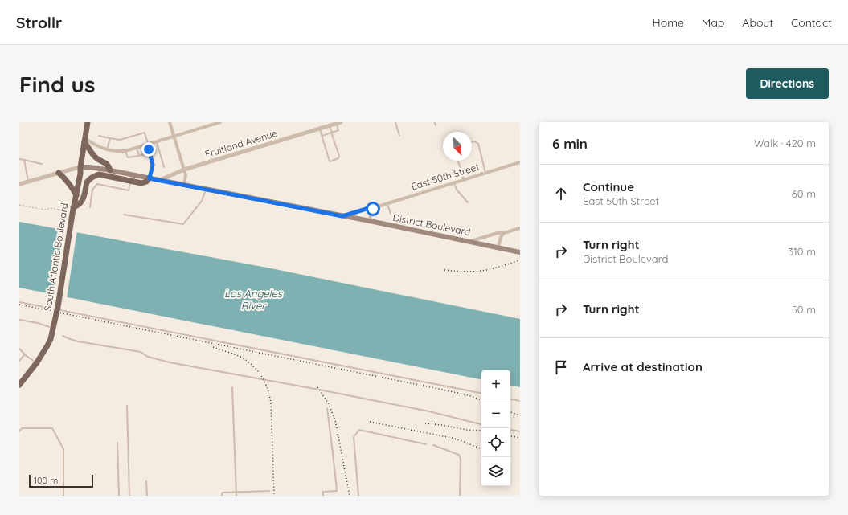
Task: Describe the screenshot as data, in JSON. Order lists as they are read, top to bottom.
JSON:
{
  "streets": {
    "main road": ["District Boulevard", "South Atlantic Boulevard"],
    "street": ["Fruitland Avenue", "East 50th Street"]
  },
  "crossings": [
    ["Fruitland Avenue", "District Boulevard"],
    ["East 50th Street", "District Boulevard"],
    ["District Boulevard", "South Atlantic Boulevard"]
  ],
  "water": ["Los Angeles River"],
  "scale_bar": "100 m",
  "north": "bottom right",
  "page": {
    "header": "Strollr",
    "nav": [
      "Home",
      "Map",
      "About",
      "Contact"
    ],
    "buttons": "Directions",
    "title": "Find us",
    "heading": ["6 min", "Walk · 420 m"],
    "list": [
      ["Continue", "East 50th Street", "60 m"],
      ["Turn right", "District Boulevard", "310 m"],
      ["Turn right", "50 m"],
      "Arrive at destination"
    ],
    "map_buttons": ["+", "−"],
    "scale": "100 m"
  }
}
